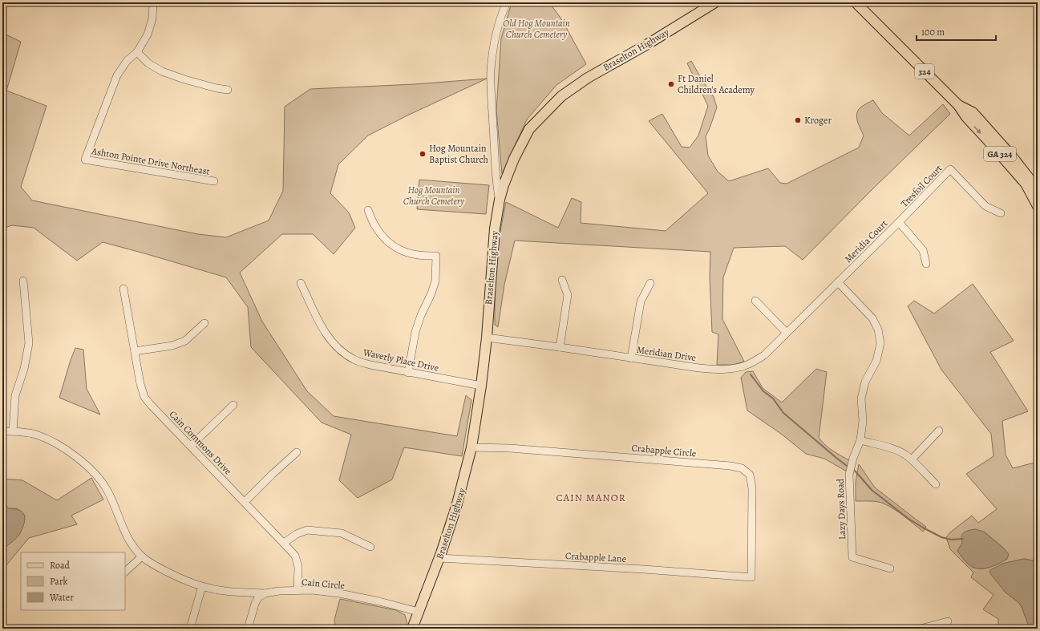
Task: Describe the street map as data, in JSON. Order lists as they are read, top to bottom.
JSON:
{
  "streets": {
    "main road": ["Braselton Highway", "324", "GA 324"],
    "street": [
      "Ashton Pointe Drive Northeast",
      "Tresfoil Court",
      "Meridia Court",
      "Meridian Drive",
      "Waverly Place Drive",
      "Cain Commons Drive",
      "Crabapple Circle",
      "Lazy Days Road",
      "Crabapple Lane",
      "Cain Circle"
    ]
  },
  "crossings": [
    ["Braselton Highway", "Meridian Drive"],
    ["Braselton Highway", "Waverly Place Drive"],
    ["Braselton Highway", "Crabapple Circle"],
    ["Braselton Highway", "Crabapple Lane"],
    ["Braselton Highway", "Cain Circle"],
    ["324", "GA 324"],
    ["Tresfoil Court", "Meridia Court"],
    ["Meridia Court", "Lazy Days Road"],
    ["Cain Commons Drive", "Cain Circle"],
    ["Crabapple Circle", "Crabapple Lane"]
  ],
  "districts": ["CAIN MANOR"],
  "parks": ["Old Hog Mountain Church Cemetery", "Hog Mountain Church Cemetery"],
  "places": ["Ft Daniel Children's Academy", "Kroger", "Hog Mountain Baptist Church"],
  "legend": ["Road", "Park", "Water"],
  "scale_bar": "100 m"
}
